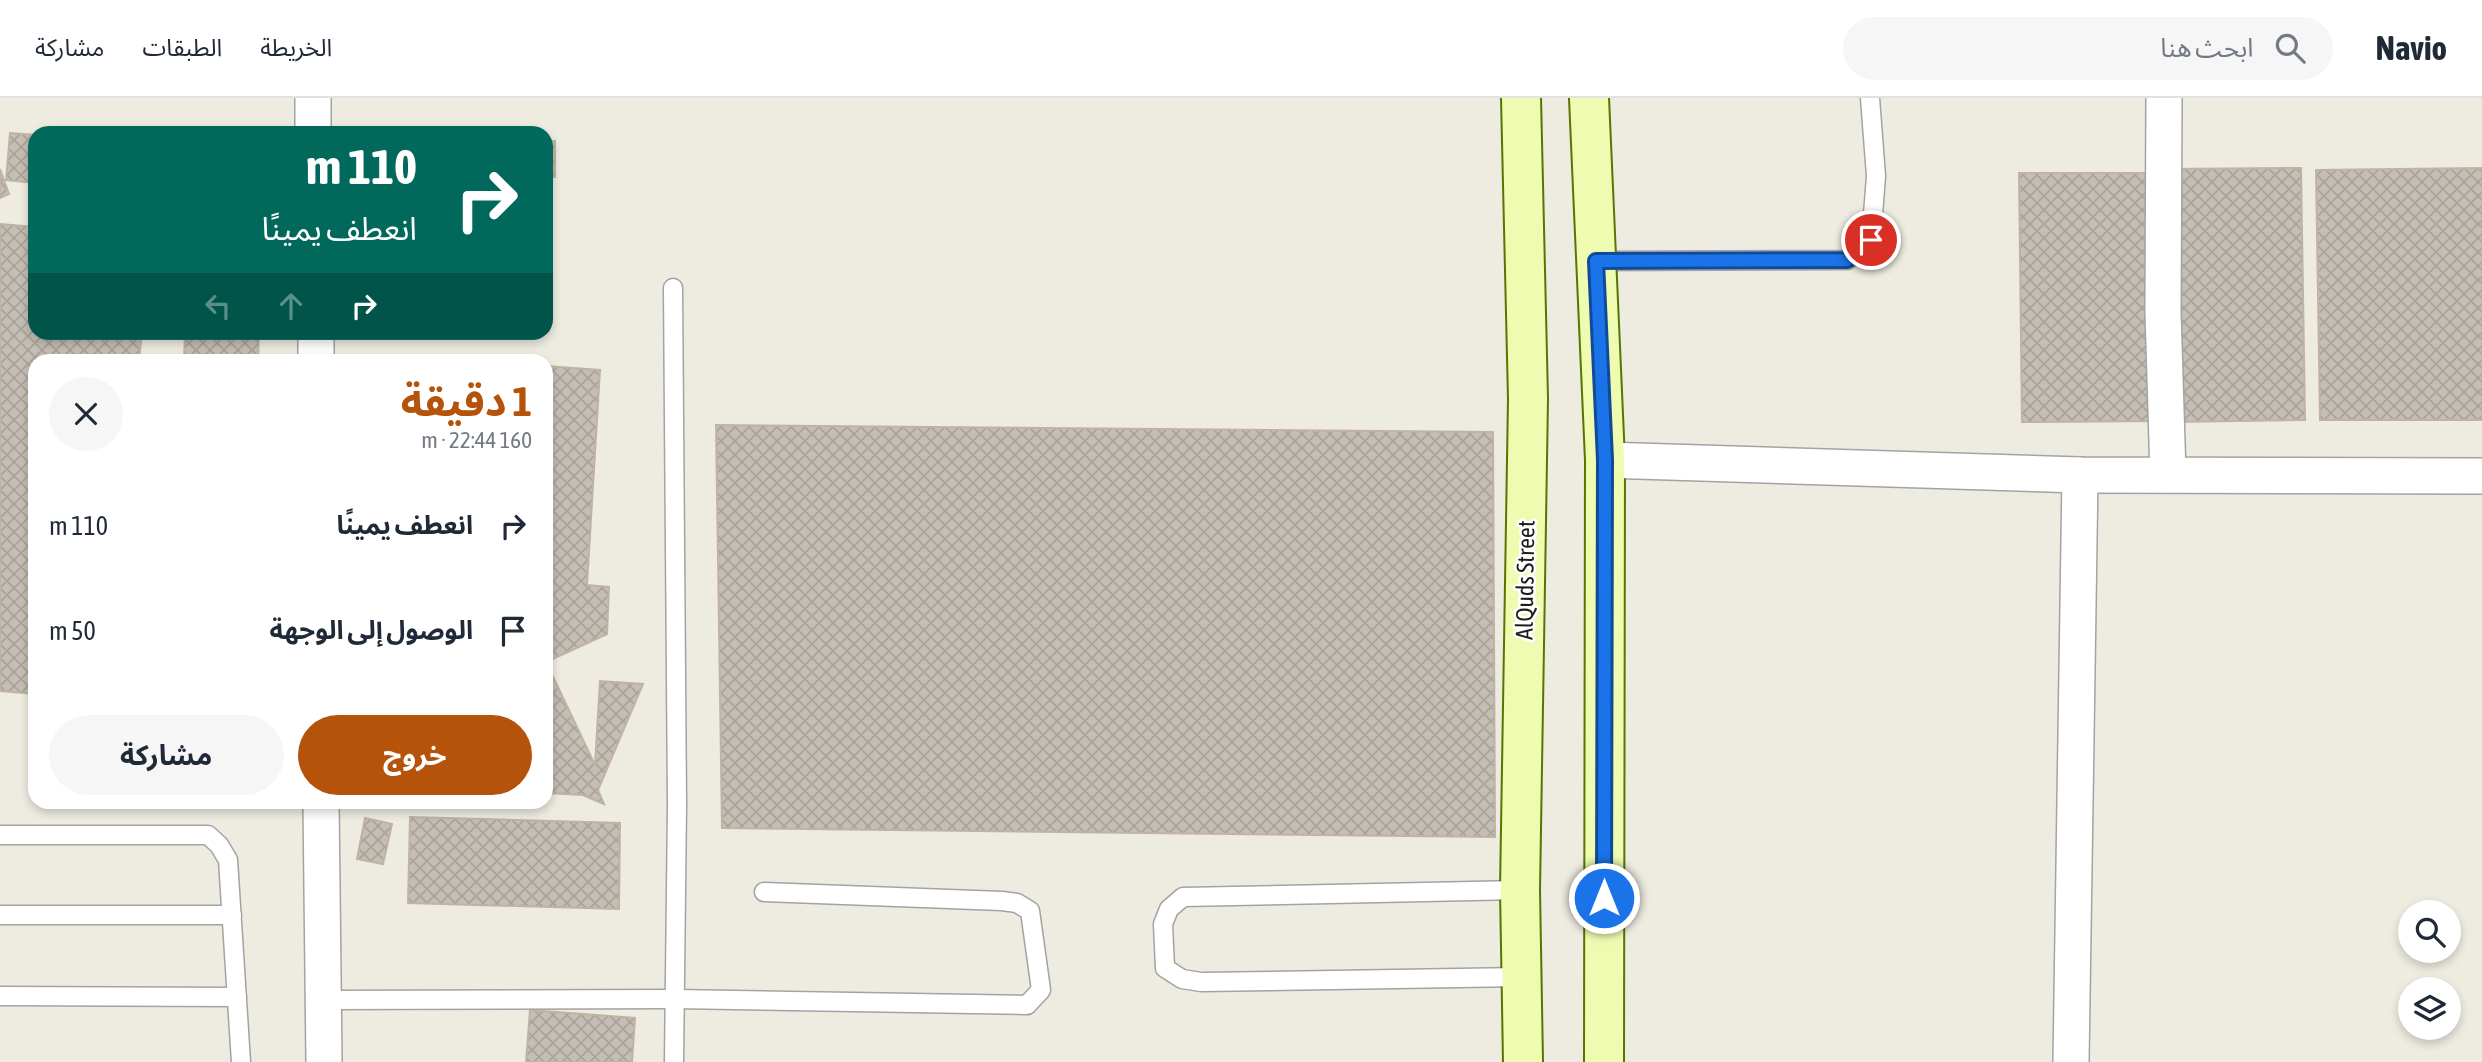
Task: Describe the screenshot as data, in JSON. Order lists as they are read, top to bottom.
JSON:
{
  "streets": {
    "street": ["AlQuds Street"]
  },
  "page": {
    "header": "Navio",
    "search": "ابحث هنا",
    "nav": ["الخريطة", "الطبقات", "مشاركة"],
    "turn": ["110 m", "انعطف يمينًا"],
    "heading": ["1 دقيقة", "160 m · 22:44"],
    "list": [
      {
        "name": "انعطف يمينًا",
        "value": "110 m"
      },
      {
        "name": "الوصول إلى الوجهة",
        "value": "50 m"
      }
    ],
    "buttons": ["خروج", "مشاركة"]
  }
}
